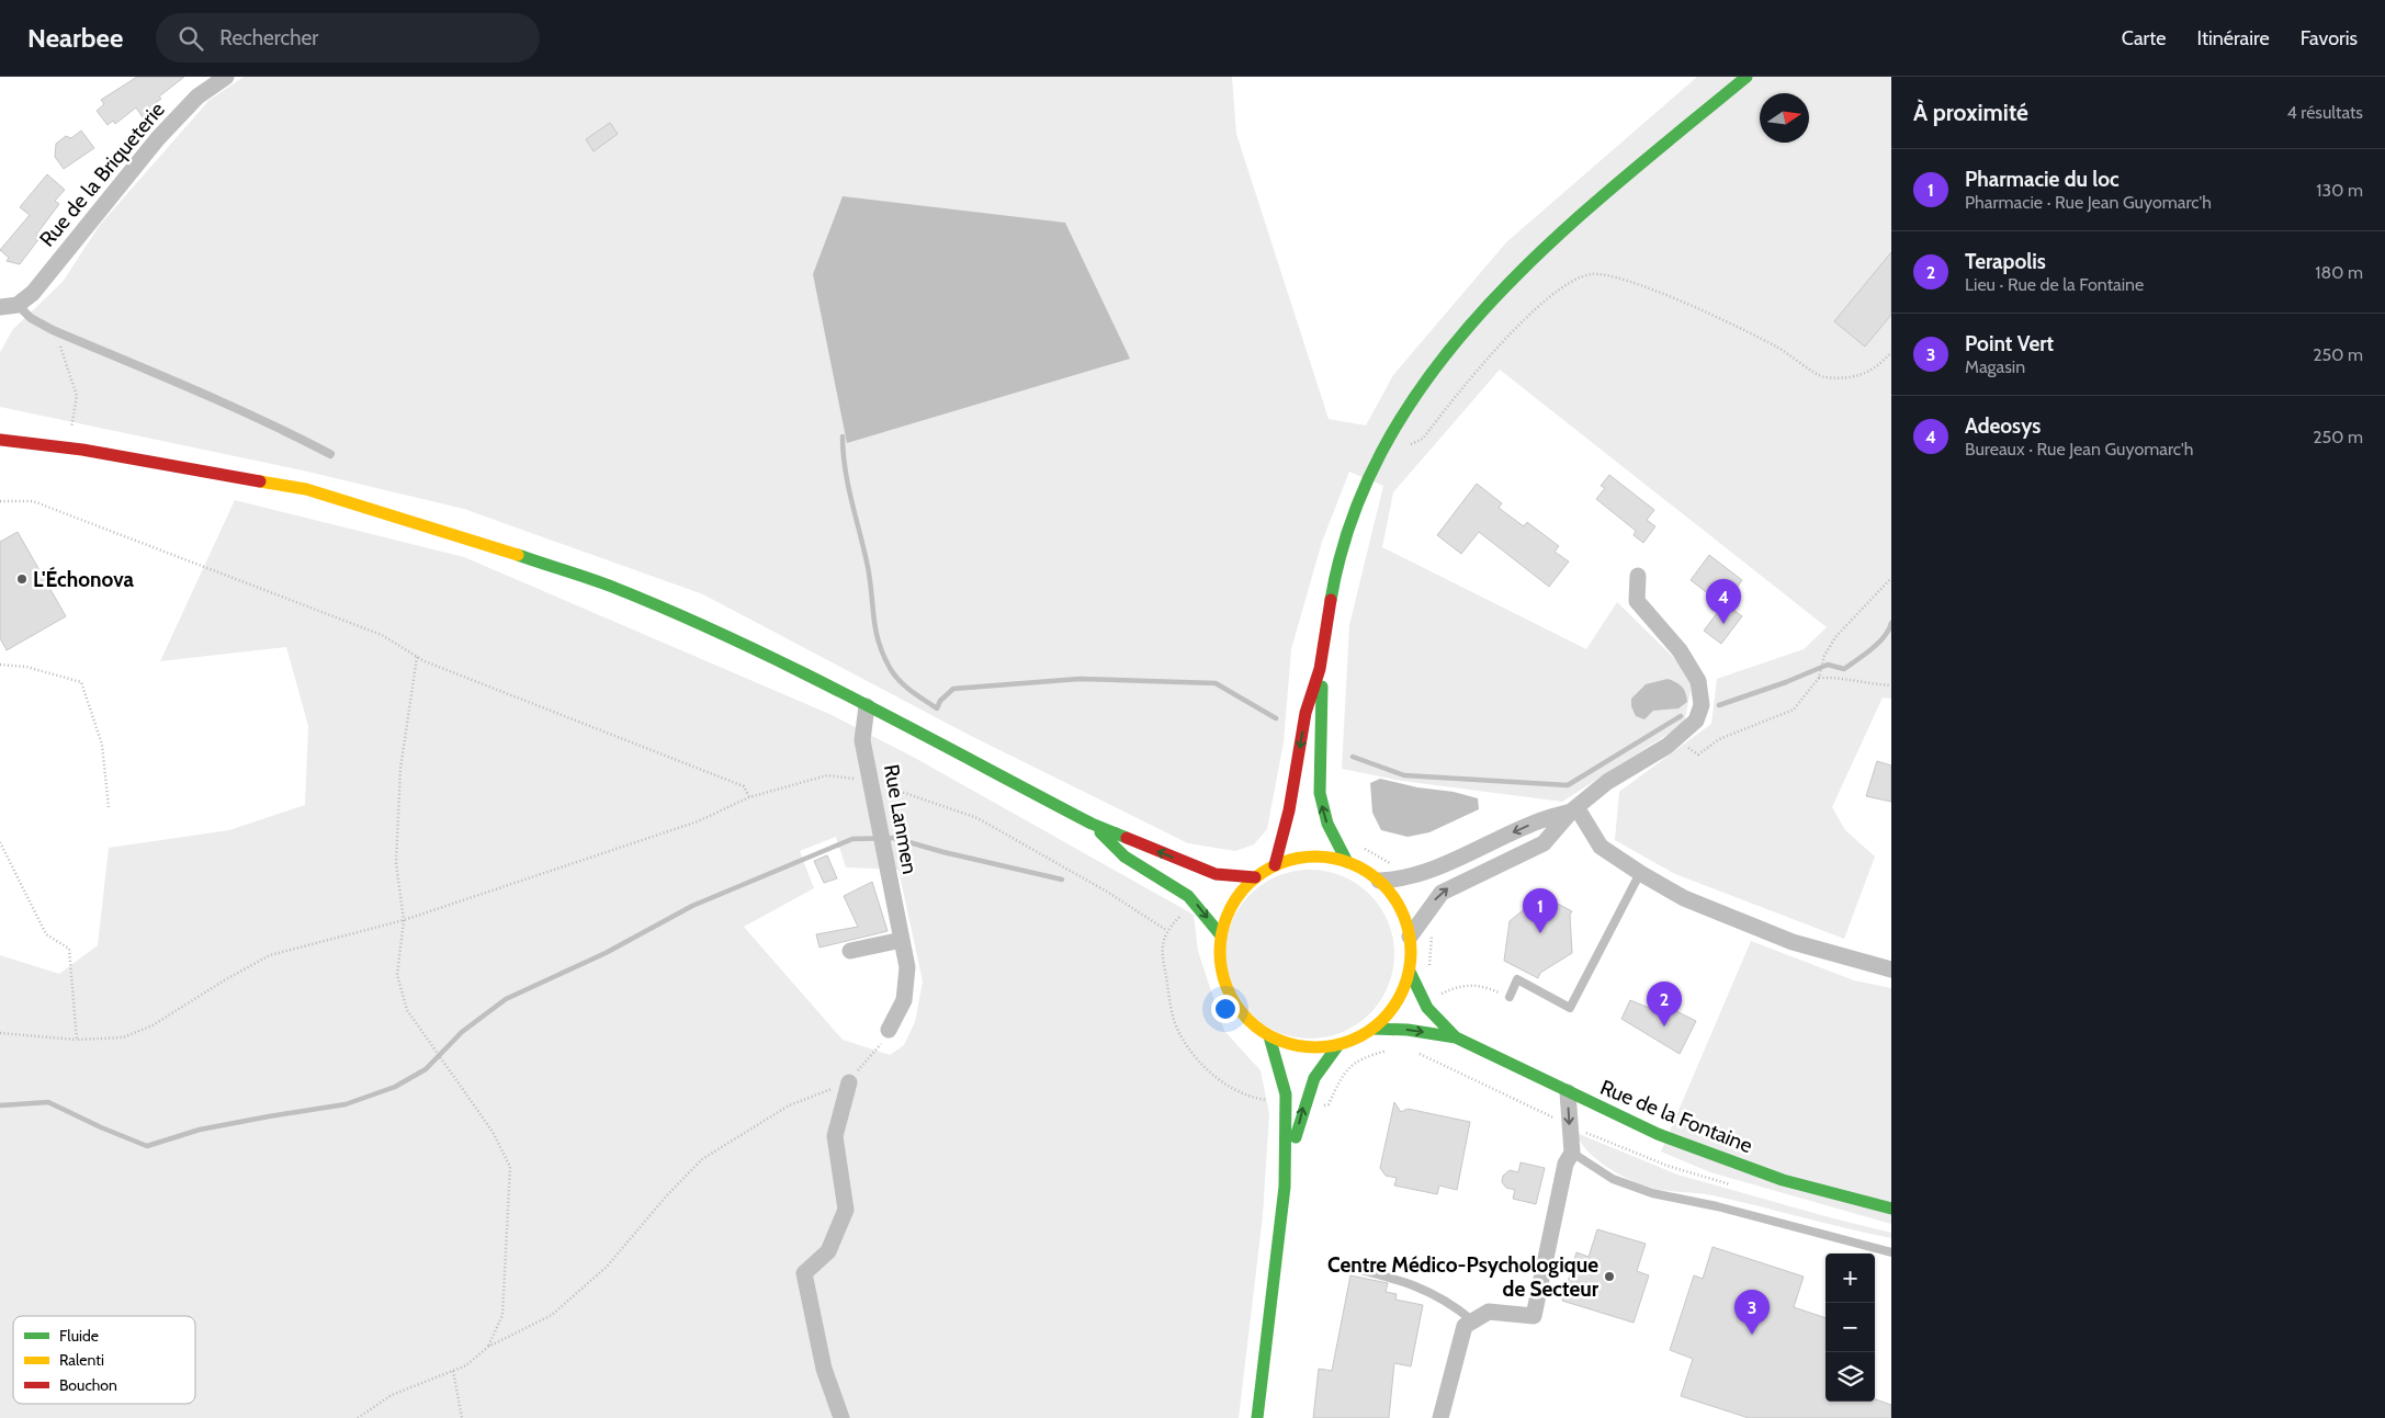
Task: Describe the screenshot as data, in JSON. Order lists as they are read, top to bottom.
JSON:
{
  "streets": {
    "main road": ["Rue de la Fontaine"],
    "street": ["Rue de la Briqueterie", "Rue Lanmen"]
  },
  "places": ["L'Échonova", "Centre Médico-Psychologique de Secteur"],
  "legend": ["Fluide", "Ralenti", "Bouchon"],
  "north": "right",
  "page": {
    "header": "Nearbee",
    "search": "Rechercher",
    "nav": ["Carte", "Itinéraire", "Favoris"],
    "heading": ["À proximité", "4 résultats"],
    "list": [
      {
        "mark": "1",
        "name": "Pharmacie du loc",
        "note": "Pharmacie · Rue Jean Guyomarc'h",
        "value": "130 m"
      },
      {
        "mark": "2",
        "name": "Terapolis",
        "note": "Lieu · Rue de la Fontaine",
        "value": "180 m"
      },
      {
        "mark": "3",
        "name": "Point Vert",
        "note": "Magasin",
        "value": "250 m"
      },
      {
        "mark": "4",
        "name": "Adeosys",
        "note": "Bureaux · Rue Jean Guyomarc'h",
        "value": "250 m"
      }
    ],
    "pins": [
      "4",
      "1",
      "2",
      "3"
    ],
    "map_buttons": ["+", "−"]
  }
}
